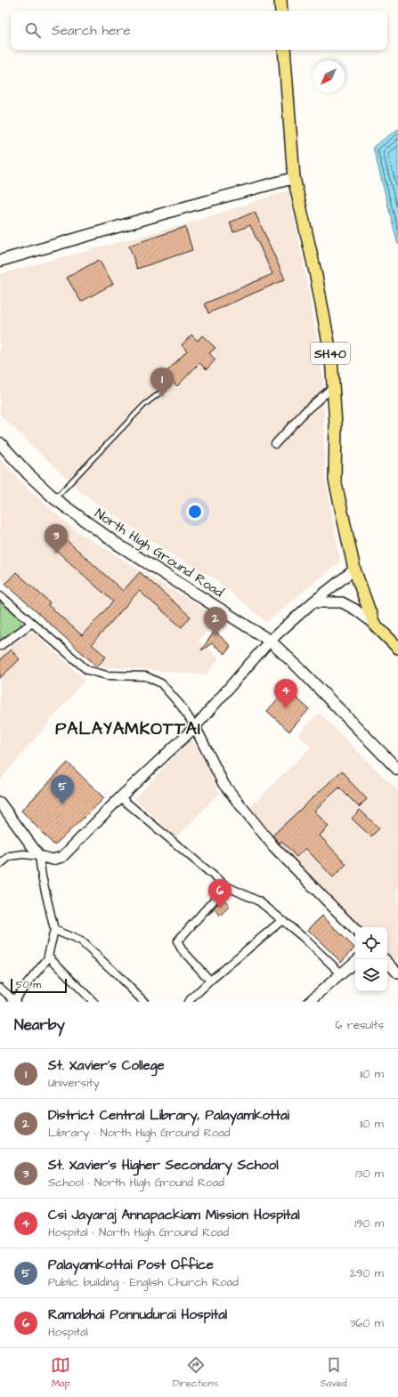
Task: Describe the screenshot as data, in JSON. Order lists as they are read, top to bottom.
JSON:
{
  "streets": {
    "main road": ["SH40", "North High Ground Road"]
  },
  "districts": ["PALAYAMKOTTAI"],
  "scale_bar": "50 m",
  "north": "bottom left",
  "page": {
    "search": "Search here",
    "pins": [
      "1",
      "3",
      "2",
      "4",
      "5",
      "6"
    ],
    "scale": "50 m",
    "heading": ["Nearby", "6 results"],
    "list": [
      {
        "mark": "1",
        "name": "St. Xavier's College",
        "note": "University",
        "value": "110 m"
      },
      {
        "mark": "2",
        "name": "District Central Library, Palayamkottai",
        "note": "Library · North High Ground Road",
        "value": "110 m"
      },
      {
        "mark": "3",
        "name": "St. Xavier's Higher Secondary School",
        "note": "School · North High Ground Road",
        "value": "130 m"
      },
      {
        "mark": "4",
        "name": "Csi Jayaraj Annapackiam Mission Hospital",
        "note": "Hospital · North High Ground Road",
        "value": "190 m"
      },
      {
        "mark": "5",
        "name": "Palayamkottai Post Office",
        "note": "Public building · English Church Road",
        "value": "290 m"
      },
      {
        "mark": "6",
        "name": "Ramabhai Ponnudurai Hospital",
        "note": "Hospital",
        "value": "360 m"
      }
    ],
    "nav": ["Map", "Directions", "Saved"]
  }
}
